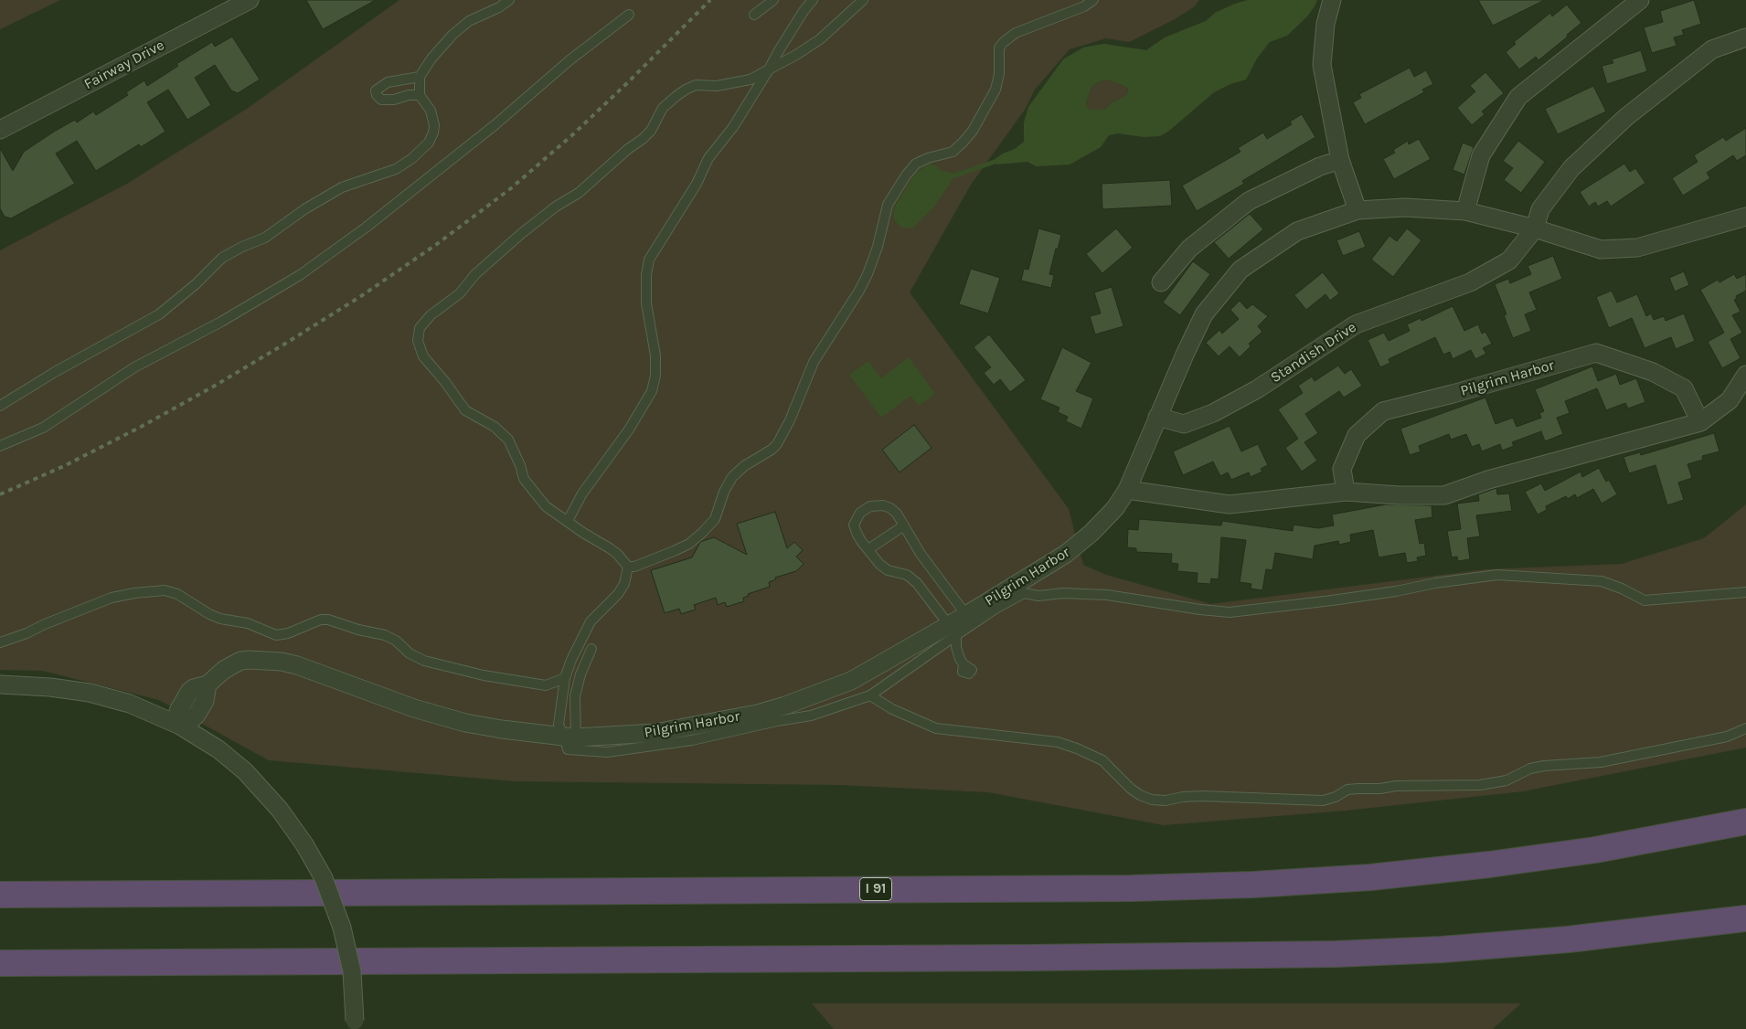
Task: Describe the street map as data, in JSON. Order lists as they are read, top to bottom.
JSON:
{
  "streets": {
    "highway": ["I 91"],
    "street": ["Fairway Drive", "Standish Drive", "Pilgrim Harbor"]
  },
  "crossings": [
    ["Standish Drive", "Pilgrim Harbor"]
  ]
}
